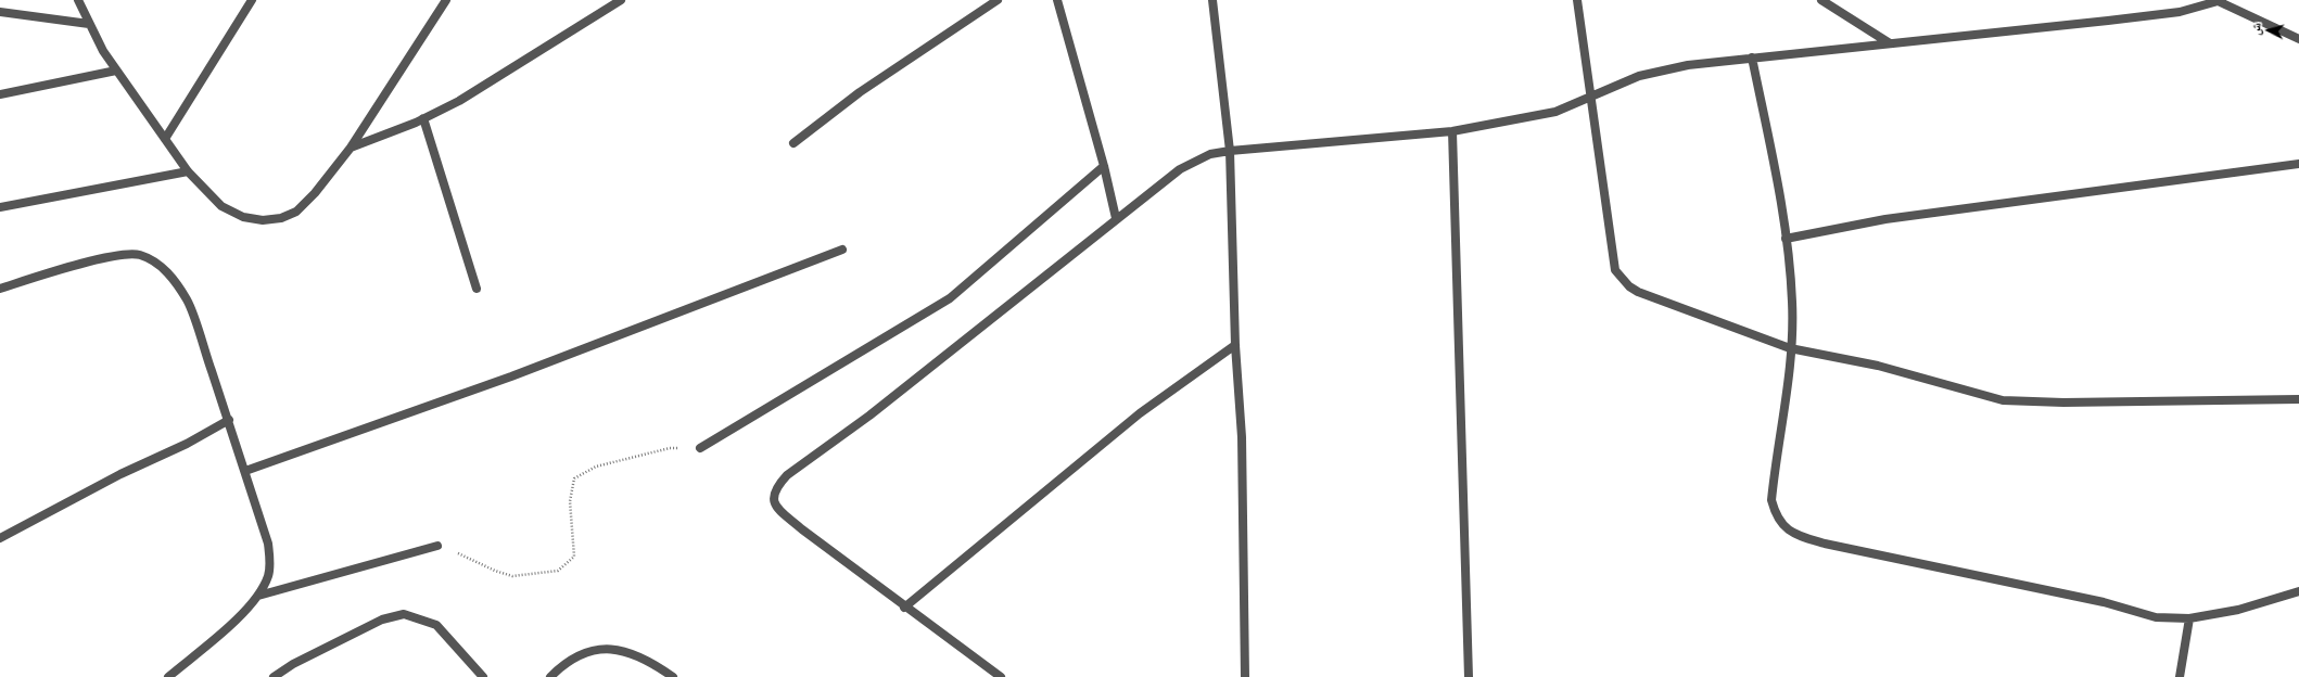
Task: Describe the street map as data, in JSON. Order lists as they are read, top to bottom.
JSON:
{
  "north": "left"
}
